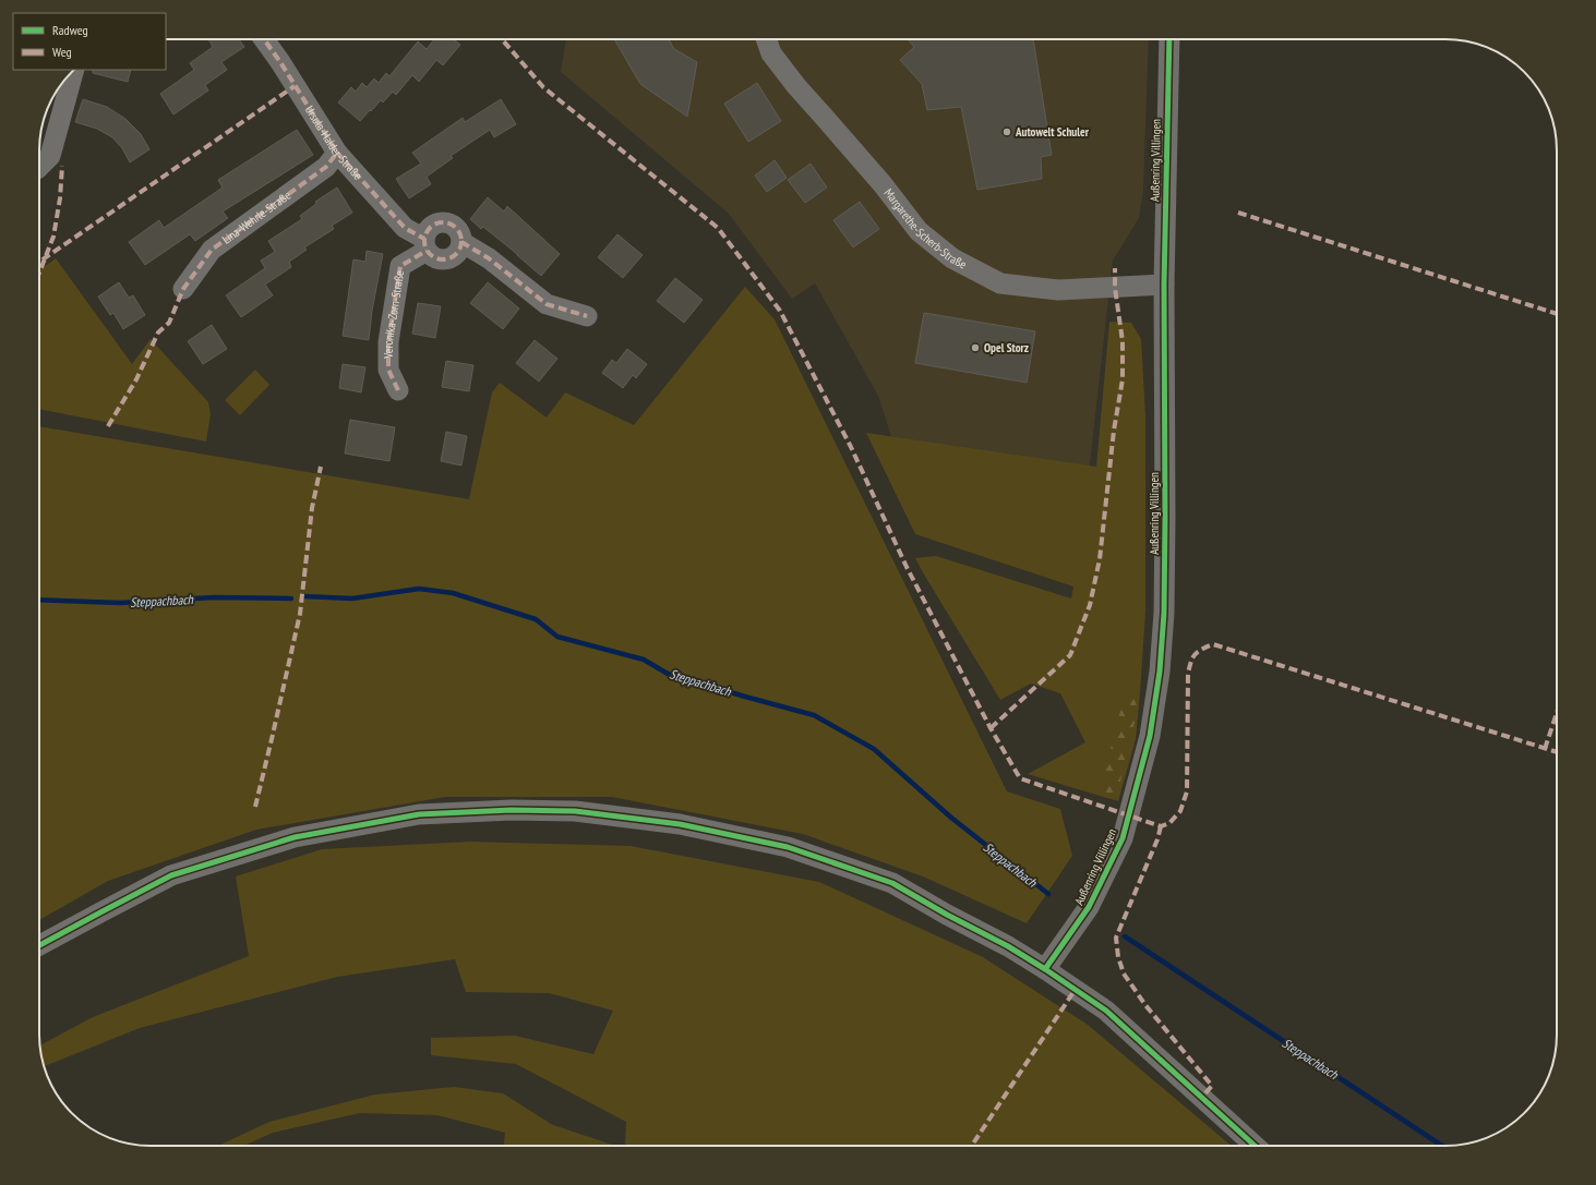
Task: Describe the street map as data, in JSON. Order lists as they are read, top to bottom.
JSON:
{
  "streets": {
    "street": [
      "Ursula-Haider-Straße",
      "Außenring Villingen",
      "Lina-Wehrle-Straße",
      "Margarethe-Scherb-Straße",
      "Veronika-Zorn-Straße"
    ]
  },
  "crossings": [
    ["Ursula-Haider-Straße", "Lina-Wehrle-Straße"],
    ["Ursula-Haider-Straße", "Veronika-Zorn-Straße"],
    ["Außenring Villingen", "Margarethe-Scherb-Straße"]
  ],
  "water": ["Steppachbach"],
  "places": ["Autowelt Schuler", "Opel Storz"],
  "legend": ["Radweg", "Weg"]
}
